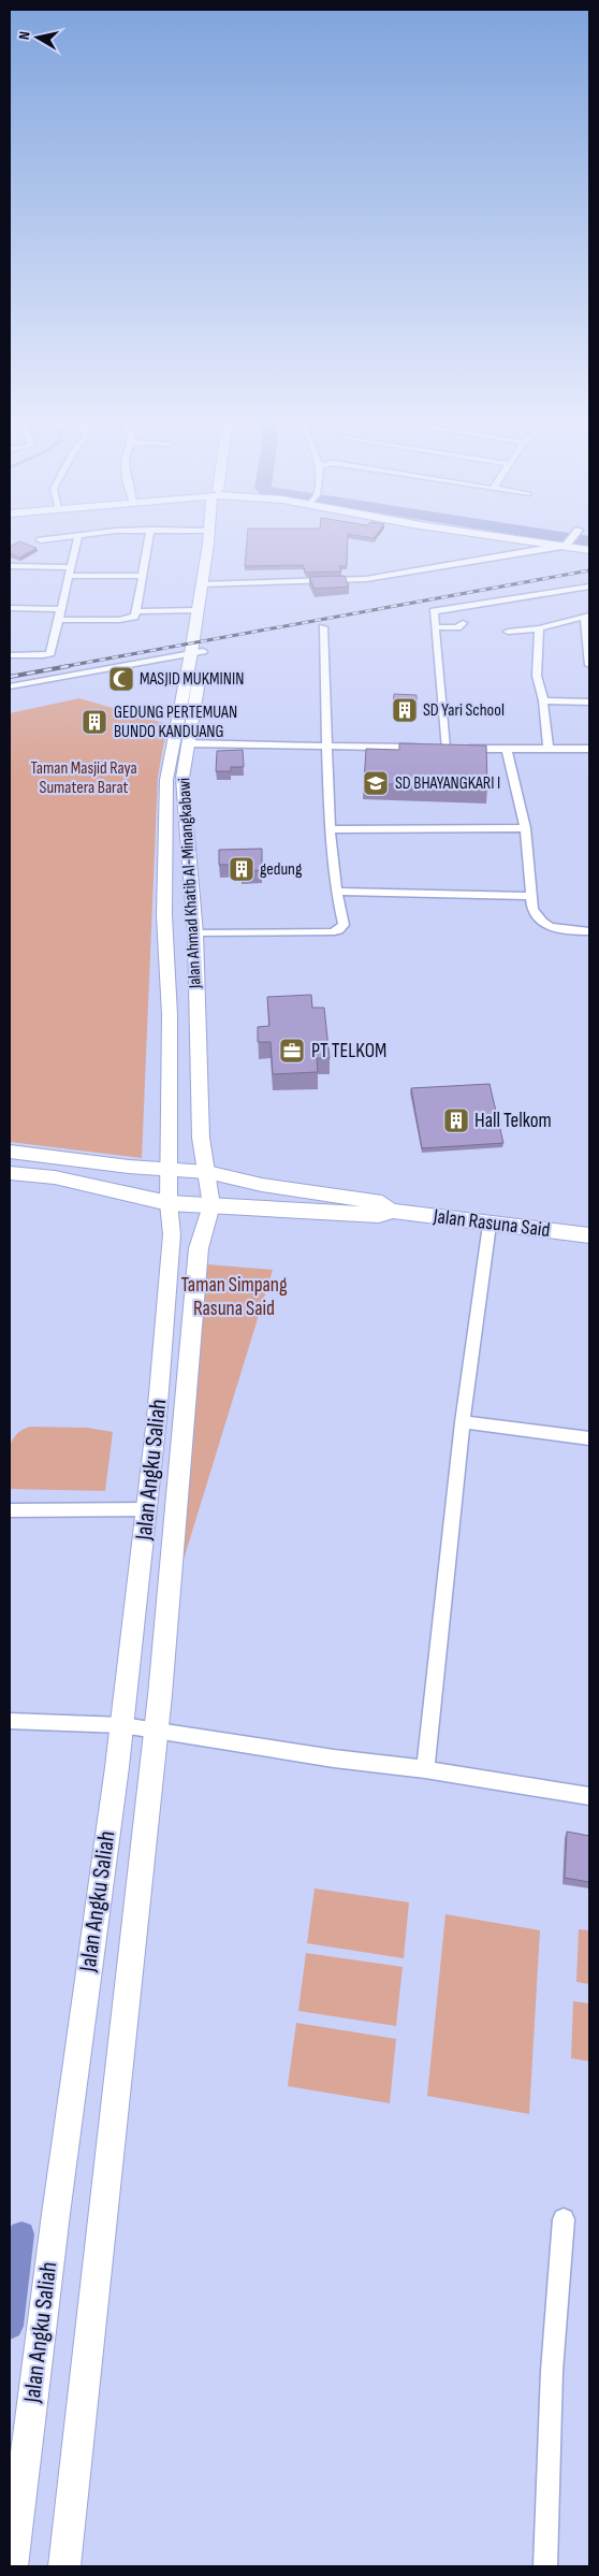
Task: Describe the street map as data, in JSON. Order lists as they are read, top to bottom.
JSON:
{
  "streets": {
    "main road": ["Jalan Ahmad Khatib Al-Minangkabawi", "Jalan Rasuna Said", "Jalan Angku Saliah"]
  },
  "crossings": [
    ["Jalan Ahmad Khatib Al-Minangkabawi", "Jalan Angku Saliah"]
  ],
  "parks": ["Taman Masjid Raya Sumatera Barat", "Taman Simpang Rasuna Said"],
  "places": {
    "mosque": ["MASJID MUKMININ"],
    "building": [
      "SD Yari School",
      "GEDUNG PERTEMUAN BUNDO KANDUANG",
      "gedung",
      "Hall Telkom"
    ],
    "school or university": ["SD BHAYANGKARI I"],
    "office": ["PT TELKOM"]
  },
  "north": "left"
}
